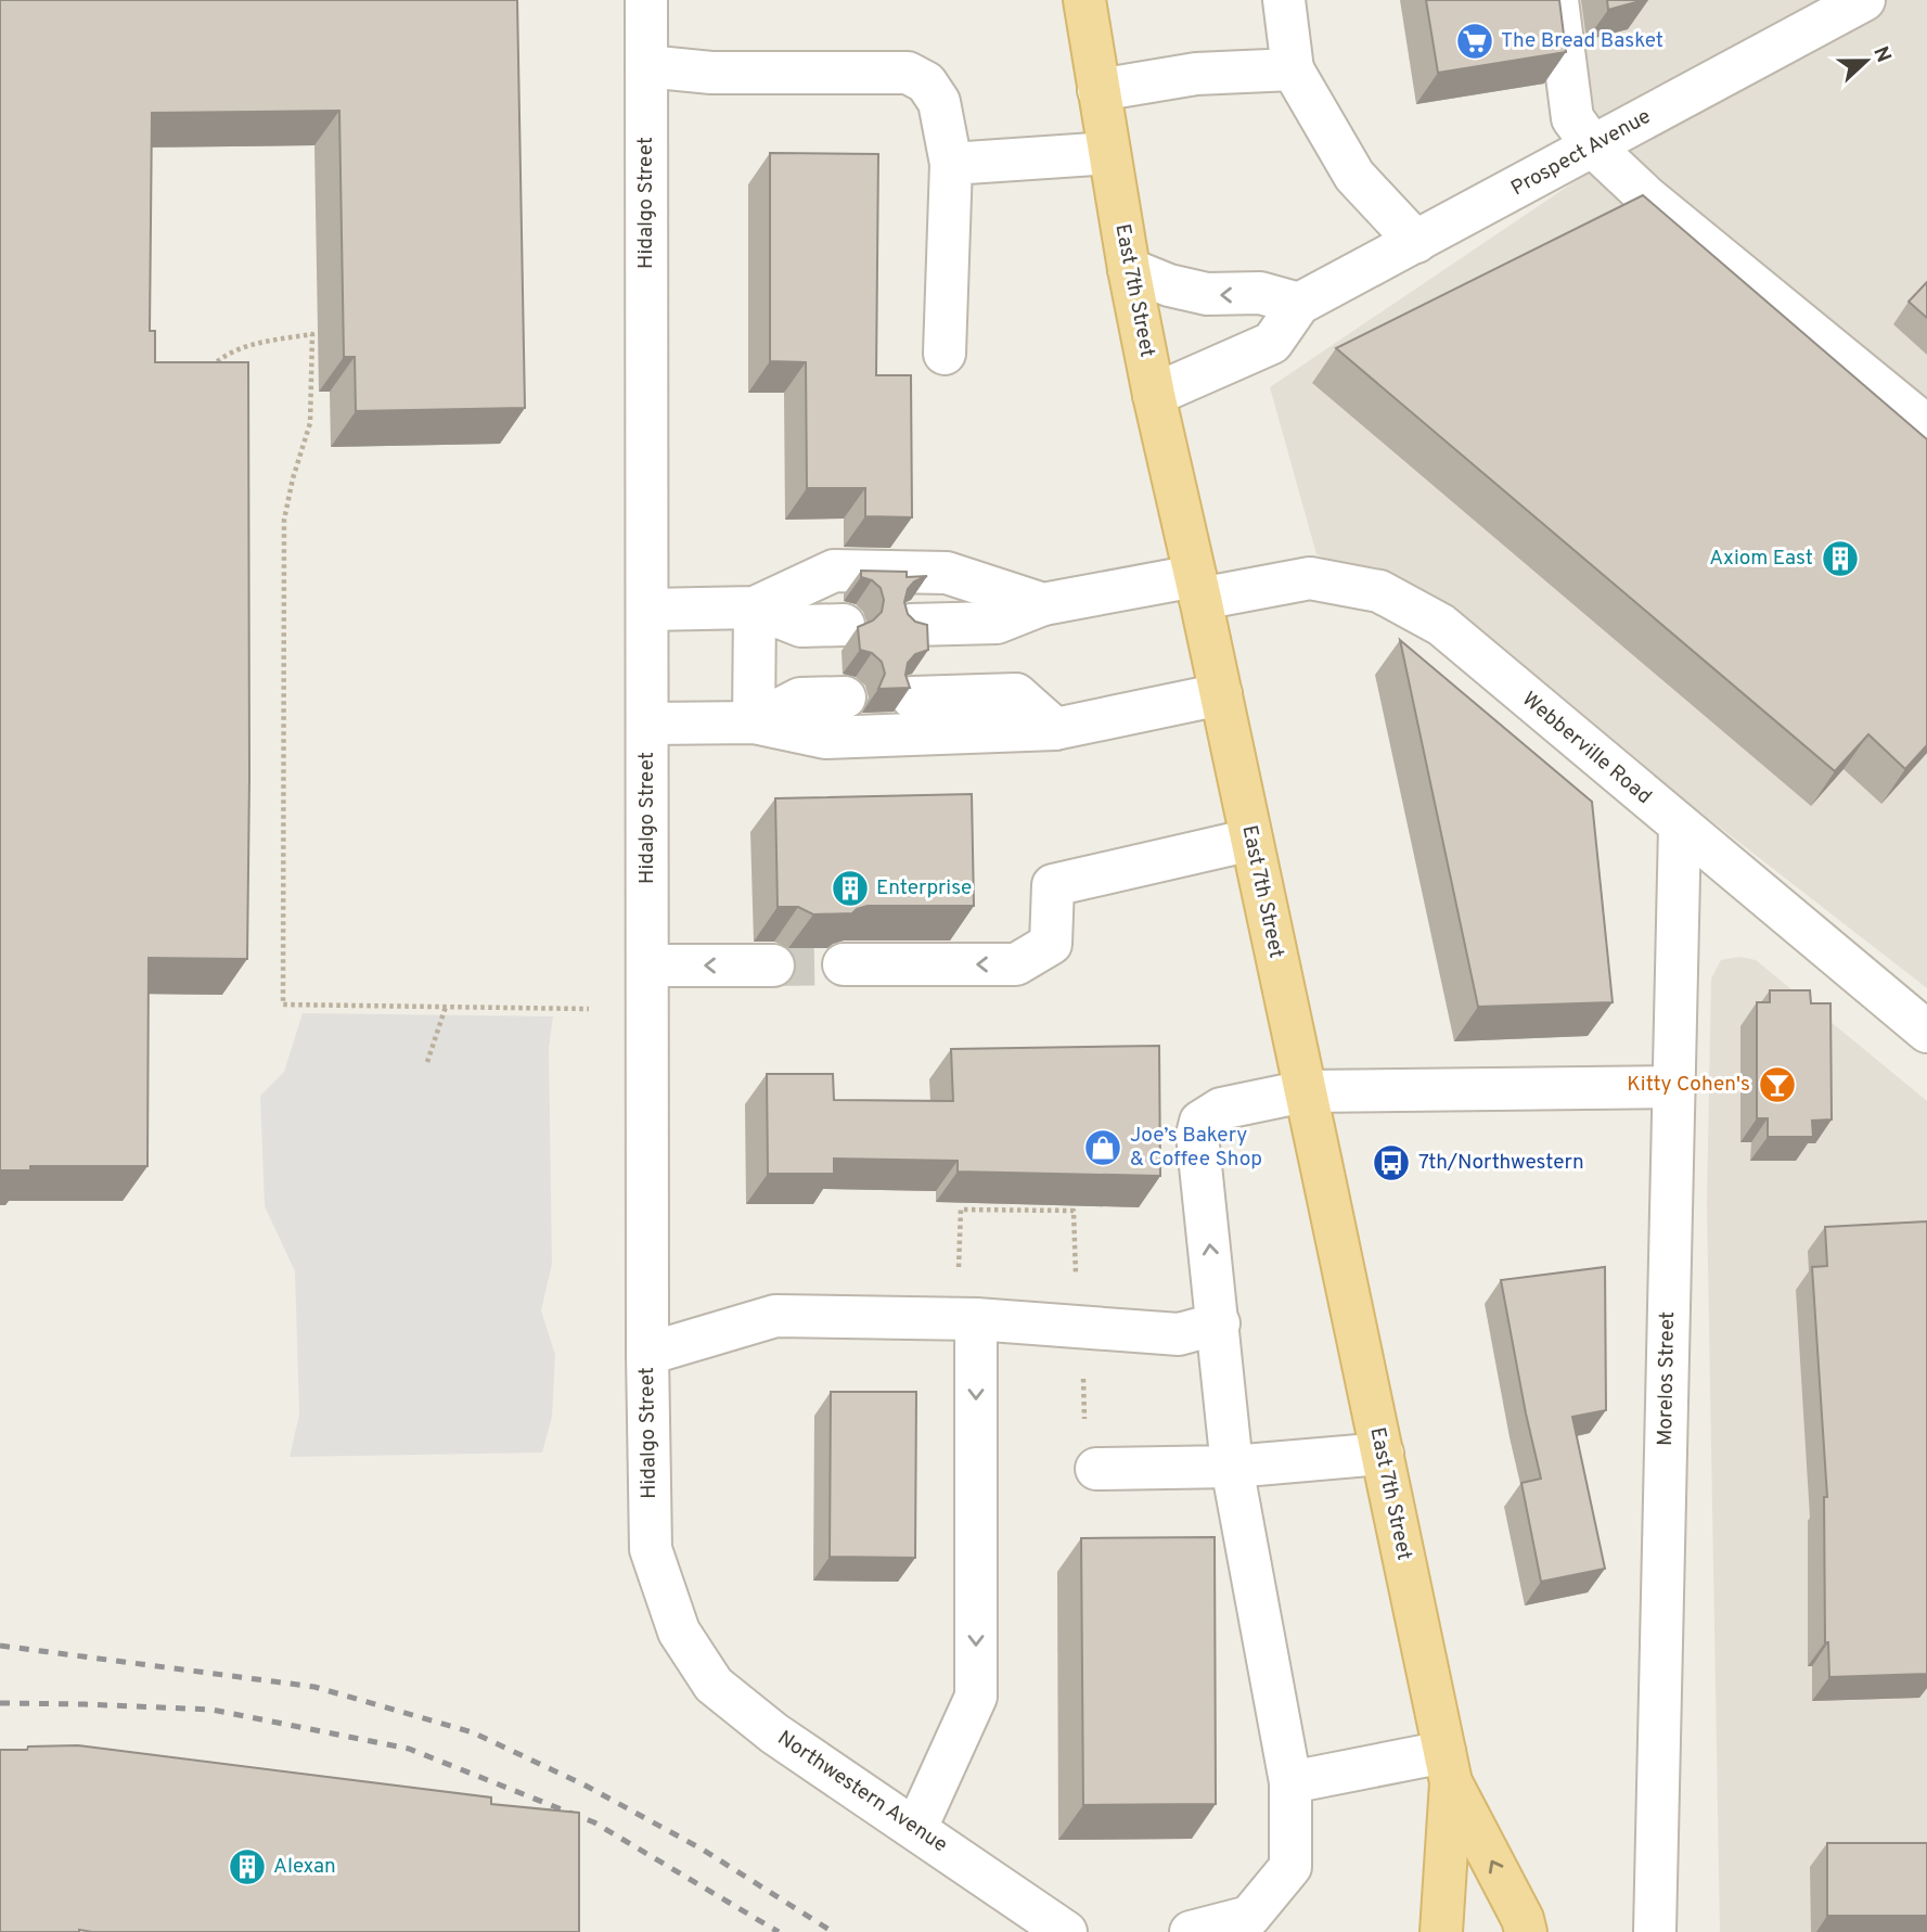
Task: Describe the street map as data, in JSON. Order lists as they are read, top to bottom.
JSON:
{
  "streets": {
    "main road": ["East 7th Street"],
    "street": [
      "Prospect Avenue",
      "Hidalgo Street",
      "Webberville Road",
      "Morelos Street",
      "Northwestern Avenue"
    ]
  },
  "crossings": [
    ["Prospect Avenue", "East 7th Street"],
    ["Hidalgo Street", "Northwestern Avenue"],
    ["East 7th Street", "Webberville Road"],
    ["Webberville Road", "Morelos Street"]
  ],
  "places": {
    "supermarket": ["The Bread Basket"],
    "building": ["Axiom East", "Enterprise", "Alexan"],
    "bar": ["Kitty Cohen's"],
    "shop": ["Joe’s Bakery & Coffee Shop"],
    "bus stop": ["7th/Northwestern"]
  },
  "north": "right"
}
